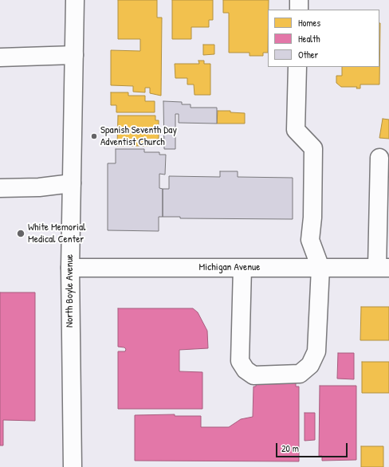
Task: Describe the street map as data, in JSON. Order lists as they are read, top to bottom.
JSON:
{
  "streets": {
    "main road": ["Michigan Avenue", "North Boyle Avenue"]
  },
  "crossings": [
    ["Michigan Avenue", "North Boyle Avenue"]
  ],
  "places": ["Spanish Seventh Day Adventist Church", "White Memorial Medical Center"],
  "legend": ["Homes", "Health", "Other"],
  "scale_bar": "20 m"
}
